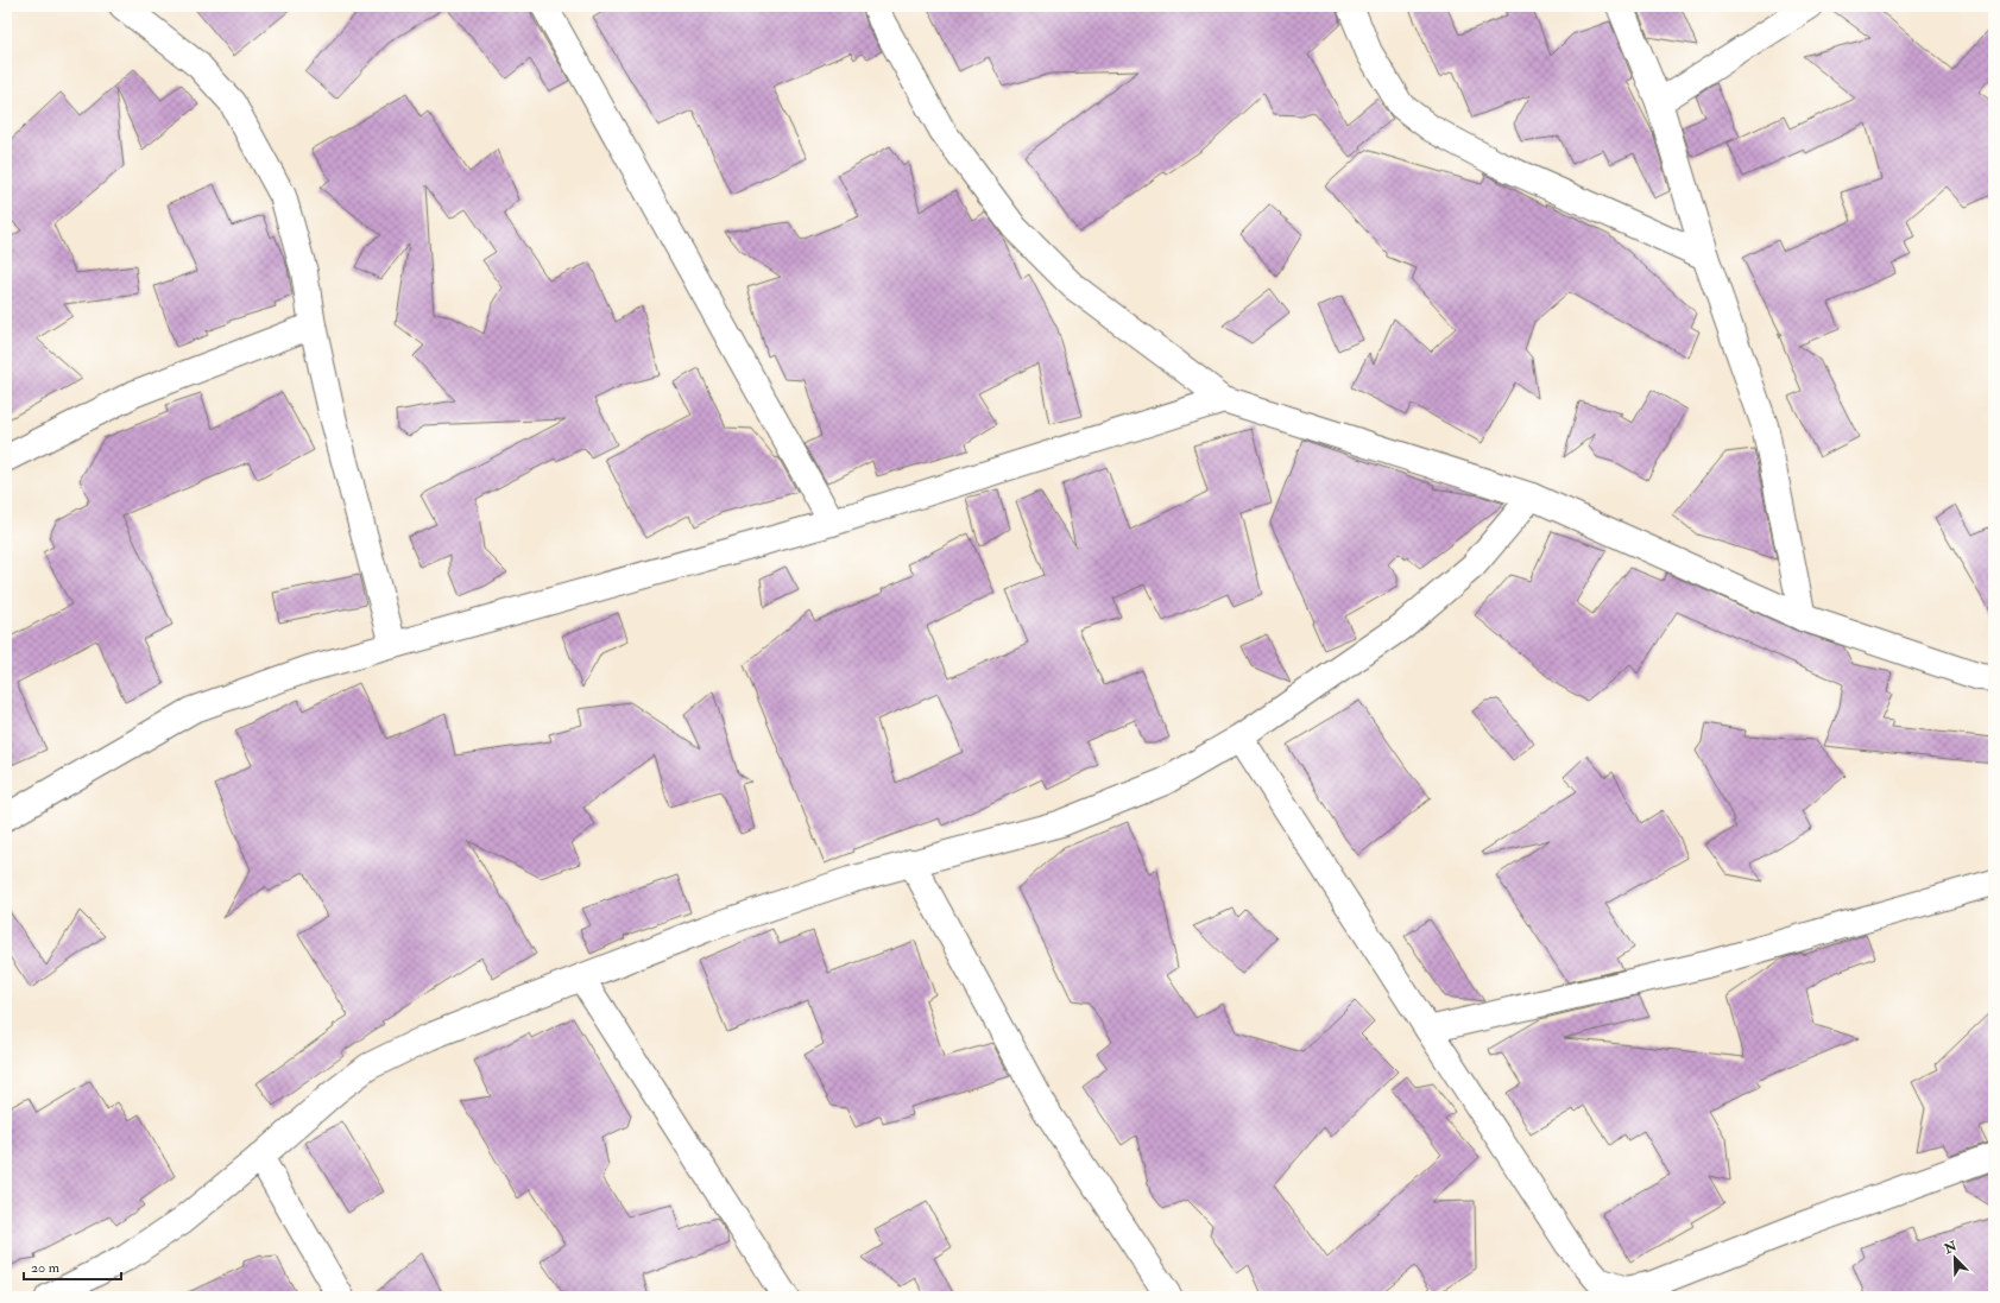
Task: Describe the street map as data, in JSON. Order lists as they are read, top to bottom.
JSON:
{
  "scale_bar": "20 m",
  "north": "top left"
}
